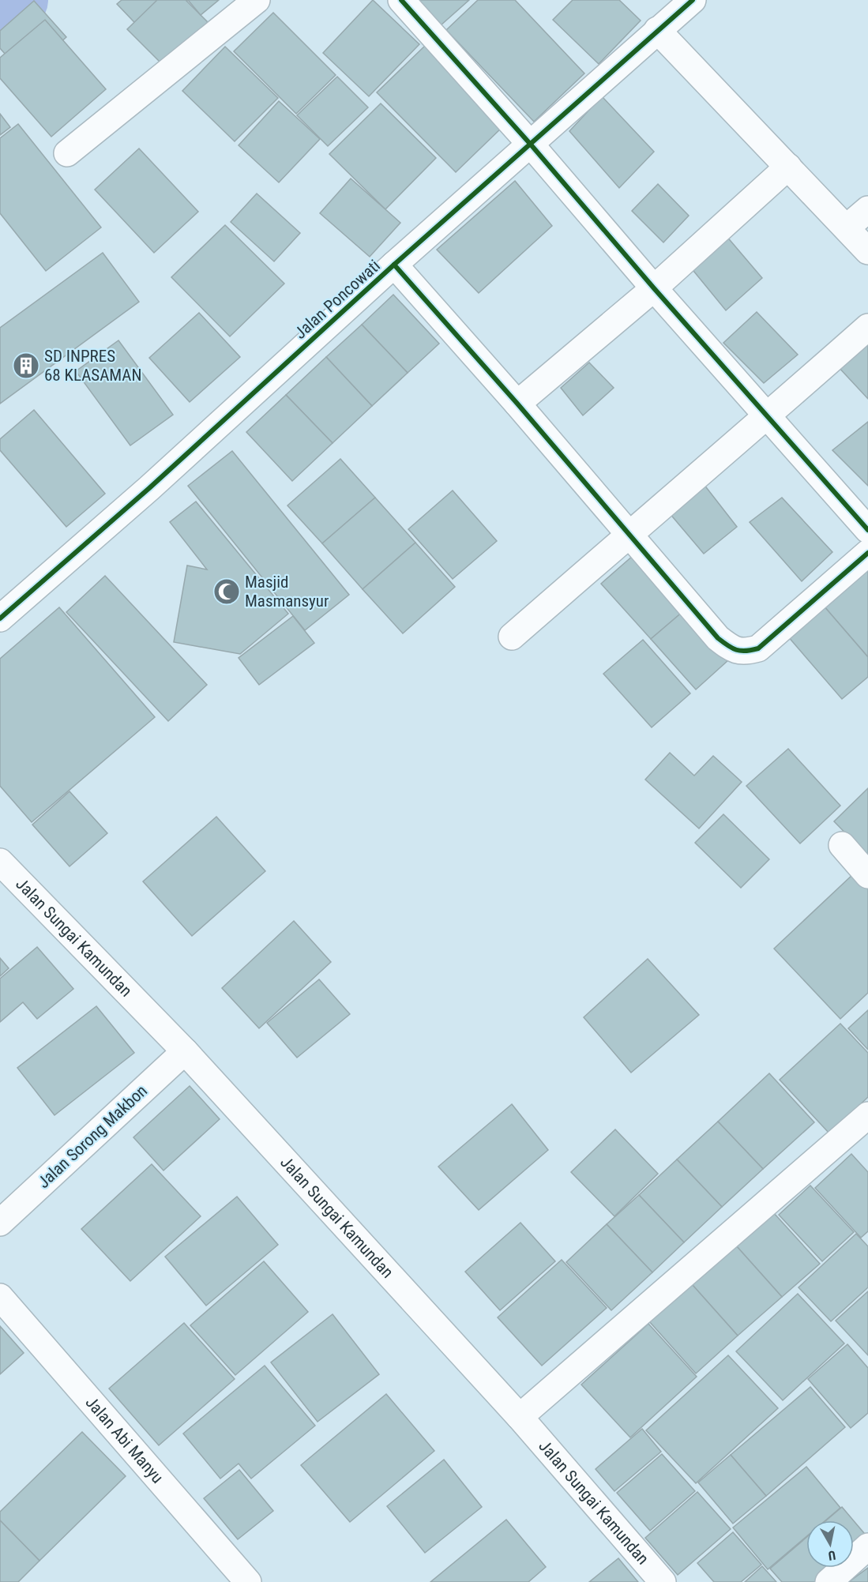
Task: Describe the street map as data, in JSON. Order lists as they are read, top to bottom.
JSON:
{
  "streets": {
    "main road": [
      "Jalan Poncowati",
      "Jalan Sungai Kamundan",
      "Jalan Sorong Makbon",
      "Jalan Abi Manyu"
    ]
  },
  "crossings": [
    ["Jalan Sungai Kamundan", "Jalan Sorong Makbon"]
  ],
  "places": {
    "building": ["SD INPRES 68 KLASAMAN"],
    "mosque": ["Masjid Masmansyur"]
  },
  "north": "bottom"
}
